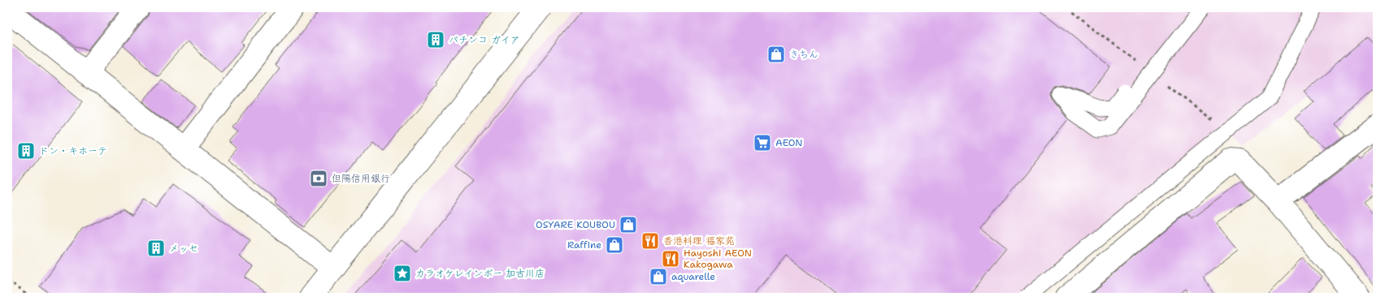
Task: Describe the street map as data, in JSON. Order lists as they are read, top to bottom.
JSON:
{
  "places": {
    "building": ["パチンコ ガイア", "ドン・キホーテ", "メッセ"],
    "shop": [
      "きちん",
      "OSYARE KOUBOU",
      "Raffine",
      "aquarelle"
    ],
    "supermarket": ["AEON"],
    "bank": ["但陽信用銀行"],
    "restaurant": ["香港料理 福家苑", "Hayoshi AEON Kakogawa"],
    "place": ["カラオケレインボー 加古川店"]
  }
}
